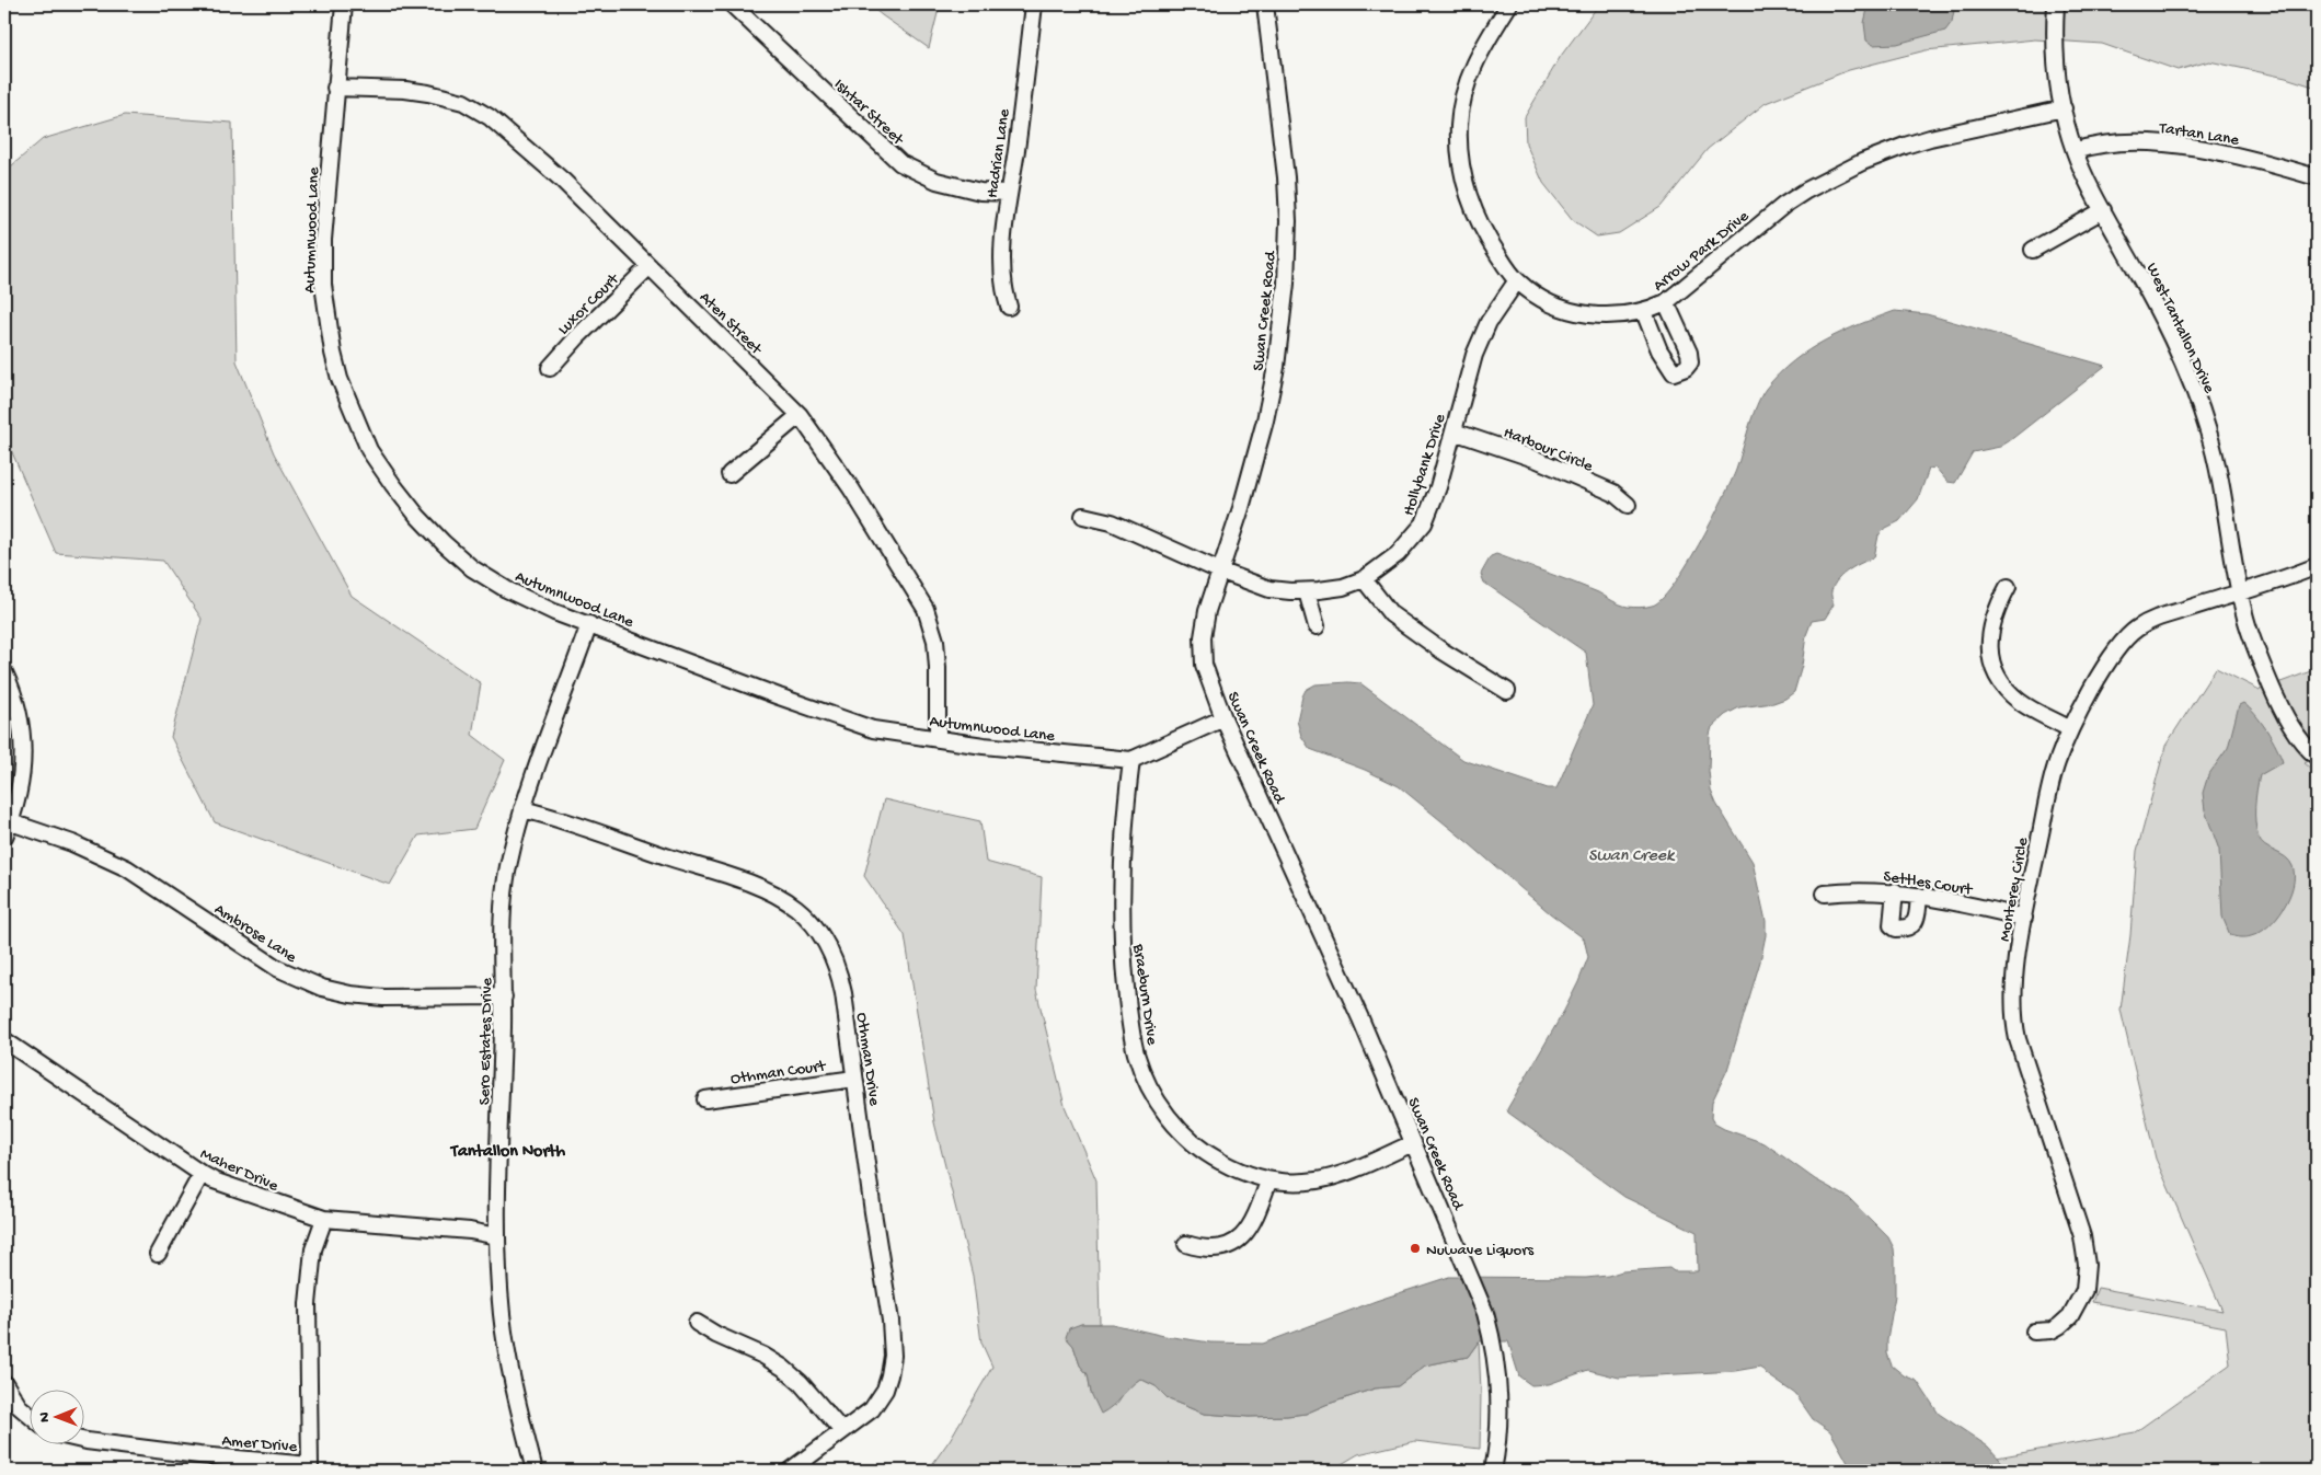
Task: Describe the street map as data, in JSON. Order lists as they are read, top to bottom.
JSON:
{
  "streets": {
    "street": [
      "Ishtar Street",
      "Tartan Lane",
      "Hadrian Lane",
      "Autumnwood Lane",
      "Arrow Park Drive",
      "Luxor Court",
      "Swan Creek Road",
      "Aten Street",
      "West Tantallon Drive",
      "Harbour Circle",
      "Hollybank Drive",
      "Settles Court",
      "Monterey Circle",
      "Ambrose Lane",
      "Braeburn Drive",
      "Sero Estates Drive",
      "Othman Drive",
      "Othman Court",
      "Maher Drive",
      "Amer Drive"
    ]
  },
  "crossings": [
    ["Ishtar Street", "Hadrian Lane"],
    ["Tartan Lane", "West Tantallon Drive"],
    ["Autumnwood Lane", "Swan Creek Road"],
    ["Autumnwood Lane", "Aten Street"],
    ["Autumnwood Lane", "Braeburn Drive"],
    ["Autumnwood Lane", "Sero Estates Drive"],
    ["Arrow Park Drive", "West Tantallon Drive"],
    ["Arrow Park Drive", "Hollybank Drive"],
    ["Luxor Court", "Aten Street"],
    ["Swan Creek Road", "Hollybank Drive"],
    ["Swan Creek Road", "Braeburn Drive"],
    ["West Tantallon Drive", "Monterey Circle"],
    ["Harbour Circle", "Hollybank Drive"],
    ["Settles Court", "Monterey Circle"],
    ["Ambrose Lane", "Sero Estates Drive"],
    ["Sero Estates Drive", "Othman Drive"],
    ["Sero Estates Drive", "Maher Drive"],
    ["Othman Drive", "Othman Court"],
    ["Maher Drive", "Amer Drive"]
  ],
  "districts": ["Tantallon North"],
  "water": ["Swan Creek"],
  "places": ["Nuwave Liquors"],
  "north": "left"
}
